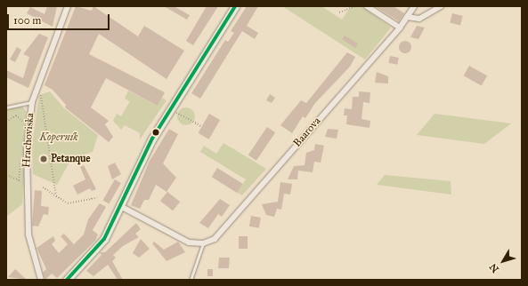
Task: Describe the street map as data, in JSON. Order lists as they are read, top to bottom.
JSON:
{
  "streets": {
    "street": ["Baarova", "Hrachoviska"]
  },
  "parks": ["Koperník"],
  "places": ["Petanque"],
  "scale_bar": "100 m",
  "north": "bottom left"
}
